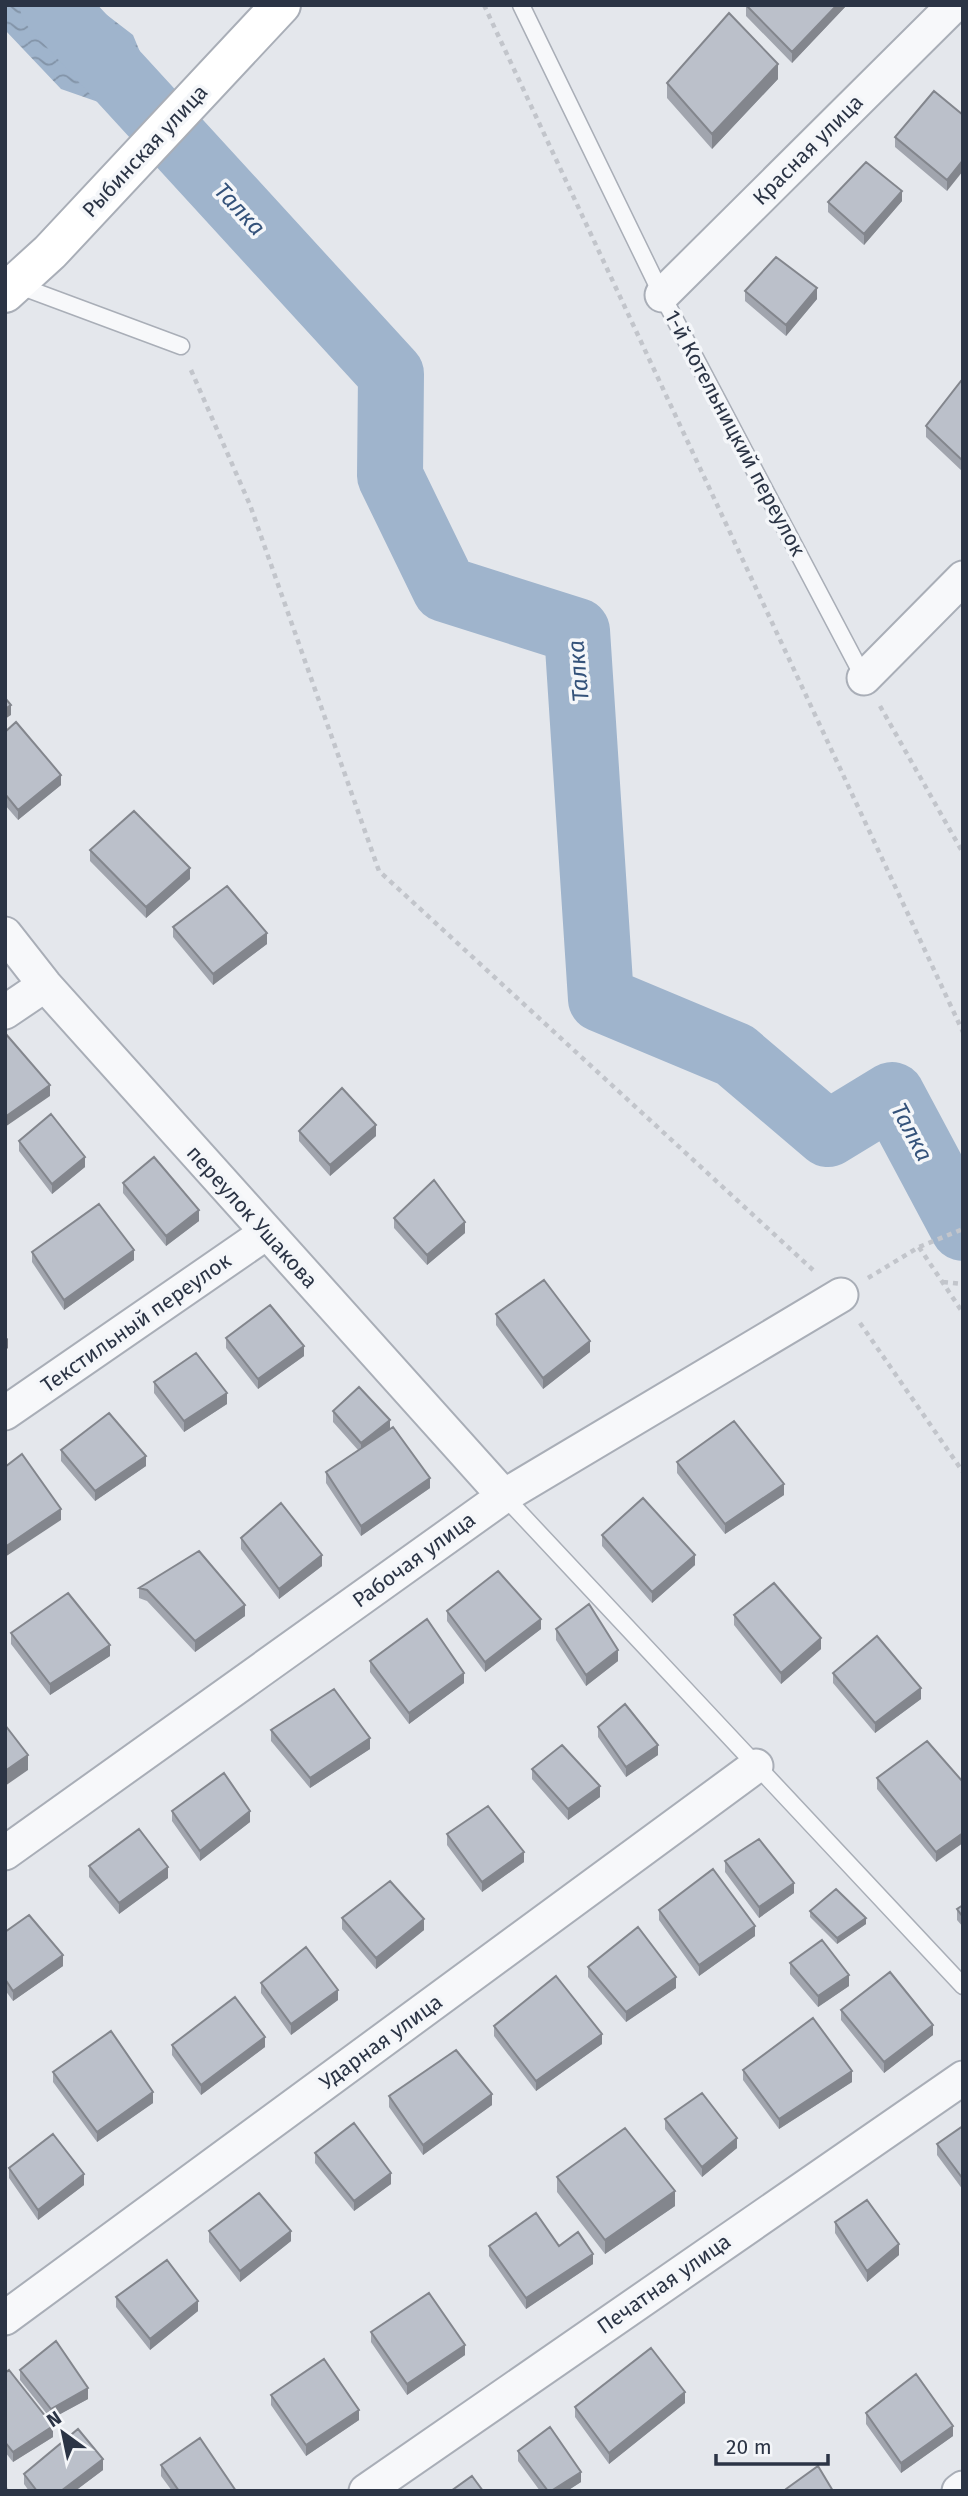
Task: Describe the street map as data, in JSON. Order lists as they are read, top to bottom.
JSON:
{
  "streets": {
    "main road": ["Рыбинская улица"],
    "street": [
      "Красная улица",
      "переулок Ушакова",
      "Текстильный переулок",
      "Рабочая улица",
      "Ударная улица",
      "Печатная улица"
    ],
    "lane": ["1-й Котельницкий переулок"]
  },
  "crossings": [
    ["Красная улица", "1-й Котельницкий переулок"],
    ["переулок Ушакова", "Текстильный переулок"],
    ["переулок Ушакова", "Рабочая улица"]
  ],
  "water": ["Талка"],
  "scale_bar": "20 m",
  "north": "top left"
}
